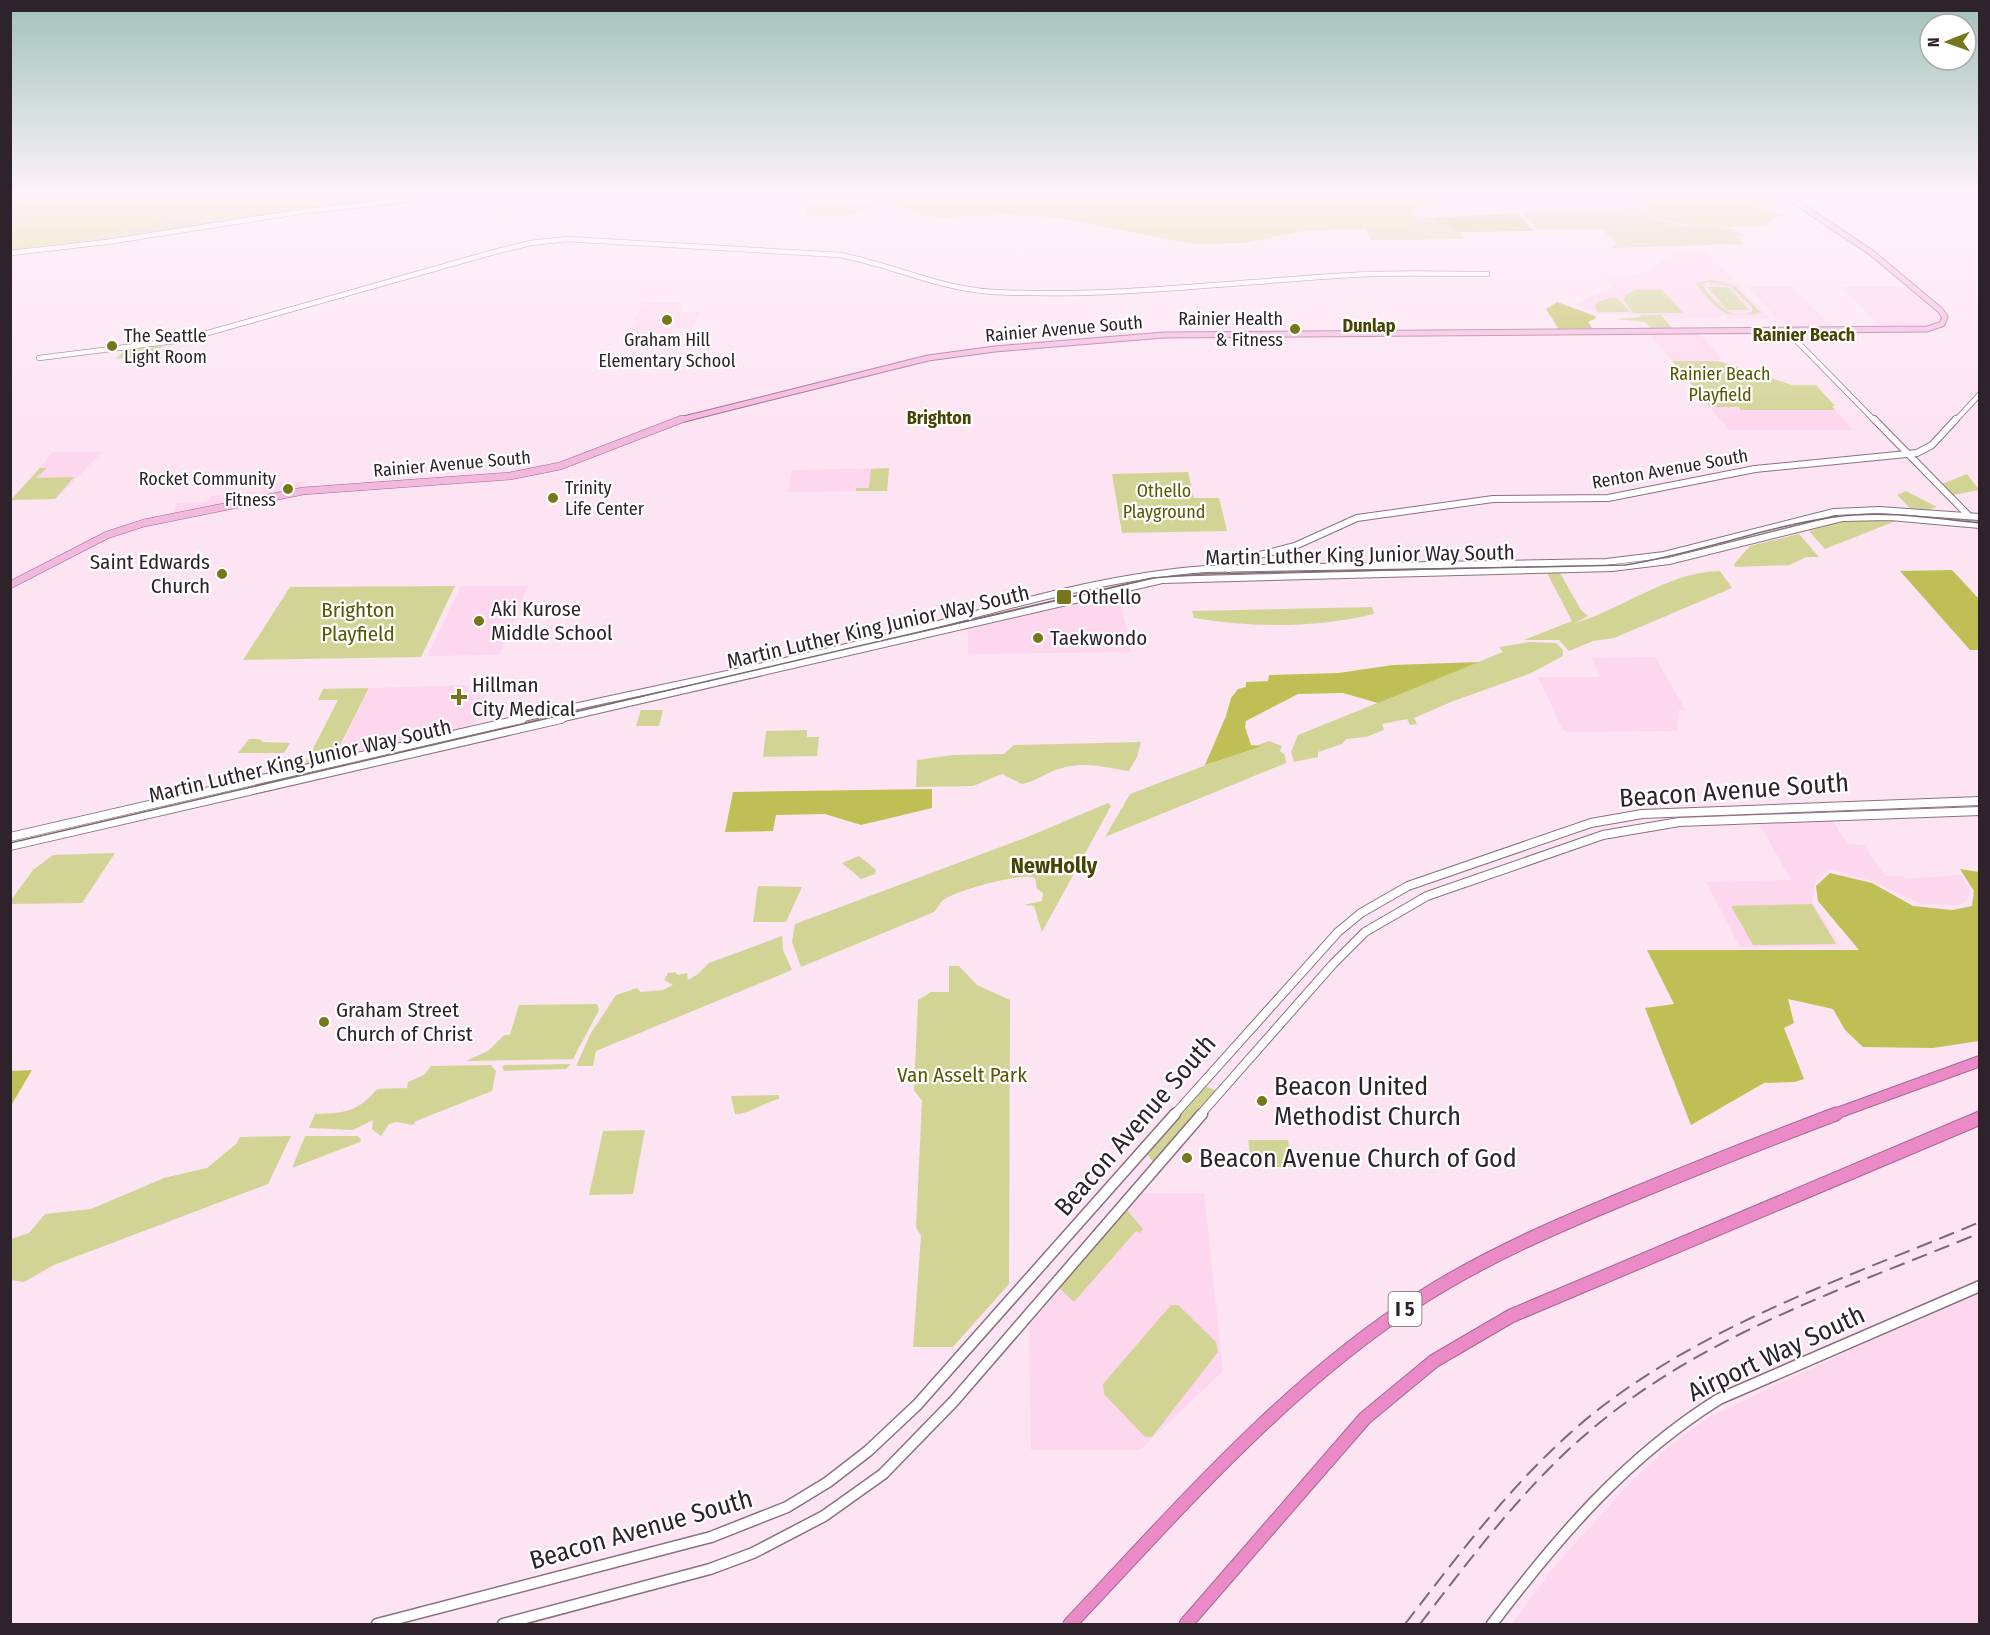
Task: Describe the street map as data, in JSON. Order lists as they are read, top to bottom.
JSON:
{
  "streets": {
    "highway": ["I 5"],
    "main road": [
      "Rainier Avenue South",
      "Renton Avenue South",
      "Martin Luther King Junior Way South",
      "Beacon Avenue South",
      "Airport Way South"
    ]
  },
  "crossings": [
    ["Renton Avenue South", "Martin Luther King Junior Way South"]
  ],
  "districts": [
    "Dunlap",
    "Rainier Beach",
    "Brighton",
    "NewHolly"
  ],
  "parks": [
    "Rainier Beach Playfield",
    "Othello Playground",
    "Brighton Playfield",
    "Van Asselt Park"
  ],
  "places": {
    "other": [
      "Graham Hill Elementary School",
      "Rainier Health & Fitness",
      "The Seattle Light Room",
      "Rocket Community Fitness",
      "Trinity Life Center",
      "Saint Edwards Church",
      "Aki Kurose Middle School",
      "Taekwondo",
      "Graham Street Church of Christ",
      "Beacon United Methodist Church",
      "Beacon Avenue Church of God"
    ],
    "transit": ["Othello"],
    "health": ["Hillman City Medical"]
  },
  "north": "left"
}
